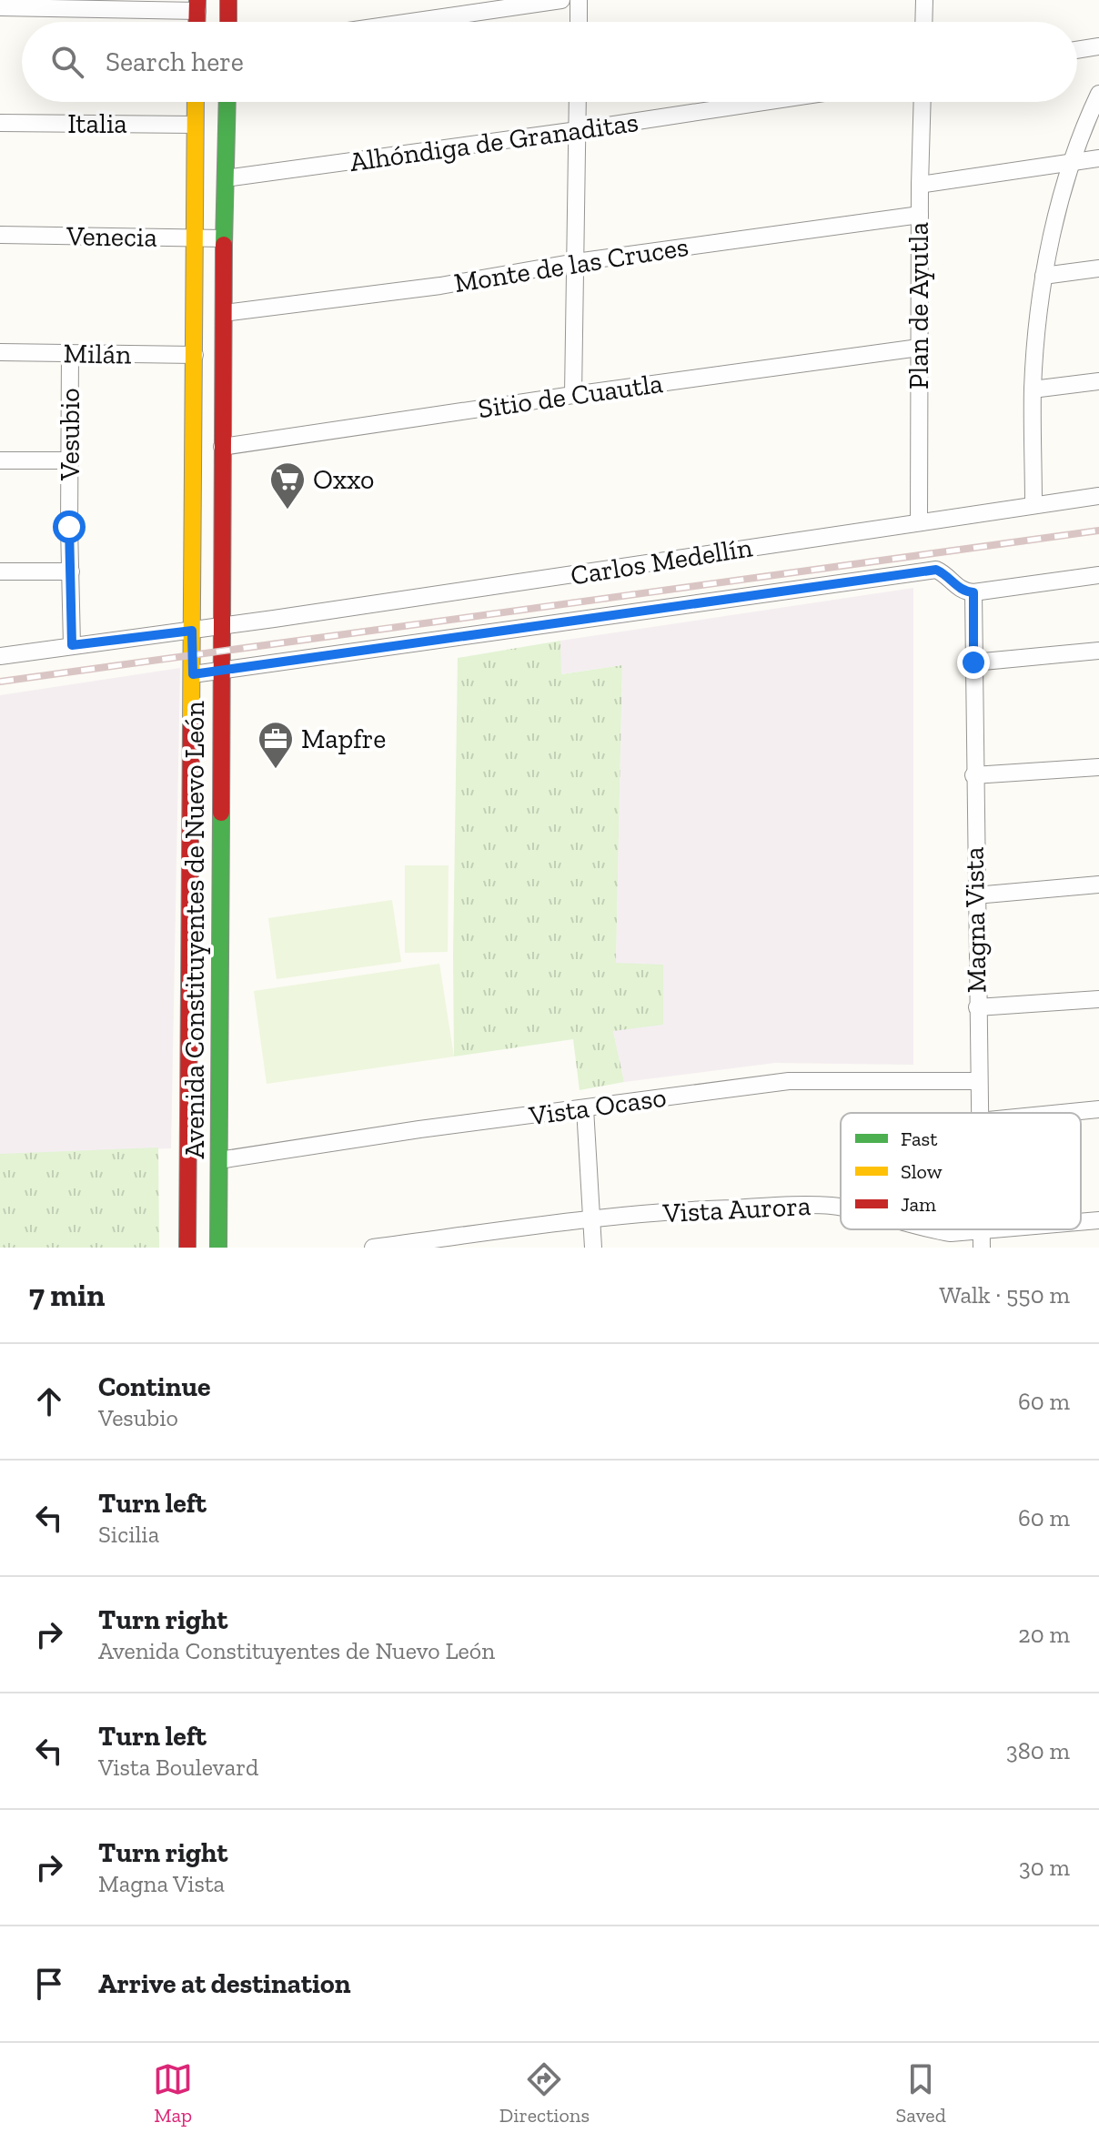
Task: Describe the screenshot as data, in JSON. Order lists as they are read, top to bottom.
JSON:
{
  "streets": {
    "main road": ["Avenida Constituyentes de Nuevo León"],
    "street": [
      "Italia",
      "Alhóndiga de Granaditas",
      "Venecia",
      "Monte de las Cruces",
      "Plan de Ayutla",
      "Milán",
      "Sitio de Cuautla",
      "Vesubio",
      "Carlos Medellín",
      "Magna Vista",
      "Vista Ocaso",
      "Vista Aurora"
    ]
  },
  "crossings": [
    ["Italia", "Avenida Constituyentes de Nuevo León"],
    ["Alhóndiga de Granaditas", "Avenida Constituyentes de Nuevo León"],
    ["Venecia", "Avenida Constituyentes de Nuevo León"],
    ["Monte de las Cruces", "Plan de Ayutla"],
    ["Monte de las Cruces", "Avenida Constituyentes de Nuevo León"],
    ["Plan de Ayutla", "Sitio de Cuautla"],
    ["Plan de Ayutla", "Carlos Medellín"],
    ["Milán", "Vesubio"],
    ["Milán", "Avenida Constituyentes de Nuevo León"],
    ["Sitio de Cuautla", "Avenida Constituyentes de Nuevo León"],
    ["Vesubio", "Carlos Medellín"],
    ["Carlos Medellín", "Avenida Constituyentes de Nuevo León"],
    ["Magna Vista", "Vista Ocaso"],
    ["Avenida Constituyentes de Nuevo León", "Vista Ocaso"]
  ],
  "places": {
    "supermarket": ["Oxxo"],
    "office": ["Mapfre"]
  },
  "legend": ["Fast", "Slow", "Jam"],
  "page": {
    "search": "Search here",
    "heading": ["7 min", "Walk · 550 m"],
    "list": [
      ["Continue", "Vesubio", "60 m"],
      ["Turn left", "Sicilia", "60 m"],
      ["Turn right", "Avenida Constituyentes de Nuevo León", "20 m"],
      ["Turn left", "Vista Boulevard", "380 m"],
      ["Turn right", "Magna Vista", "30 m"],
      "Arrive at destination"
    ],
    "nav": ["Map", "Directions", "Saved"]
  }
}
